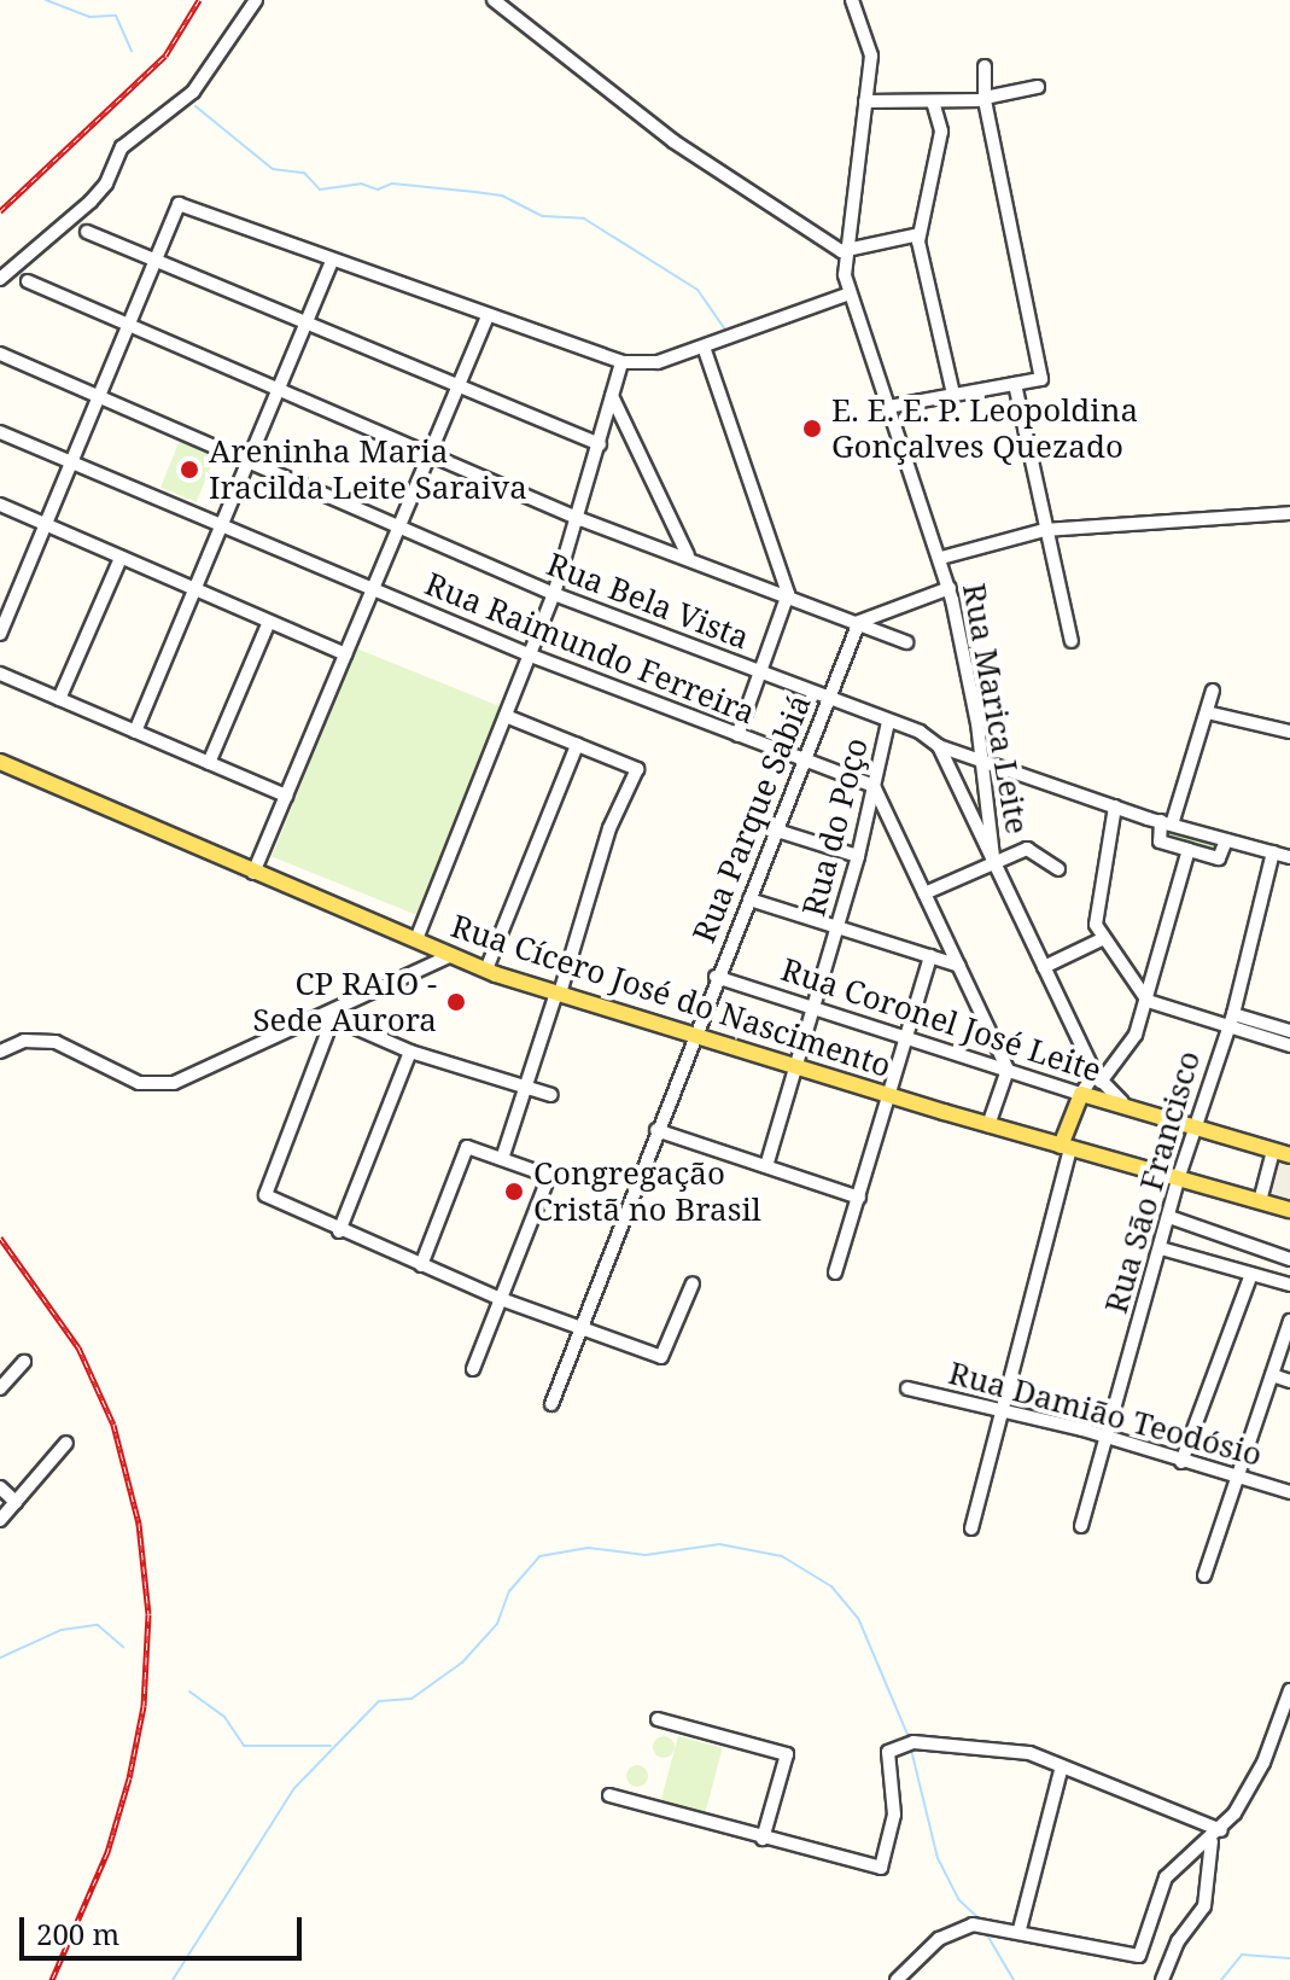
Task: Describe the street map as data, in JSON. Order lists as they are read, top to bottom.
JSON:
{
  "streets": {
    "main road": ["Rua Cícero José do Nascimento", "Rua Coronel José Leite"],
    "street": [
      "Rua Bela Vista",
      "Rua Raimundo Ferreira",
      "Rua Marica Leite",
      "Rua Parque Sabiá",
      "Rua do Poço",
      "Rua São Francisco",
      "Rua Damião Teodósio"
    ]
  },
  "crossings": [
    ["Rua Bela Vista", "Rua Marica Leite"],
    ["Rua Bela Vista", "Rua Parque Sabiá"],
    ["Rua Bela Vista", "Rua do Poço"],
    ["Rua Bela Vista", "Rua São Francisco"],
    ["Rua Raimundo Ferreira", "Rua Parque Sabiá"],
    ["Rua Raimundo Ferreira", "Rua do Poço"],
    ["Rua Parque Sabiá", "Rua Cícero José do Nascimento"],
    ["Rua Parque Sabiá", "Rua Coronel José Leite"],
    ["Rua do Poço", "Rua Cícero José do Nascimento"],
    ["Rua do Poço", "Rua Coronel José Leite"],
    ["Rua Cícero José do Nascimento", "Rua São Francisco"],
    ["Rua Coronel José Leite", "Rua São Francisco"],
    ["Rua São Francisco", "Rua Damião Teodósio"]
  ],
  "places": [
    "E. E. E. P. Leopoldina Gonçalves Quezado",
    "Areninha Maria Iracilda Leite Saraiva",
    "CP RAIO - Sede Aurora",
    "Congregação Cristã no Brasil"
  ],
  "scale_bar": "200 m"
}
